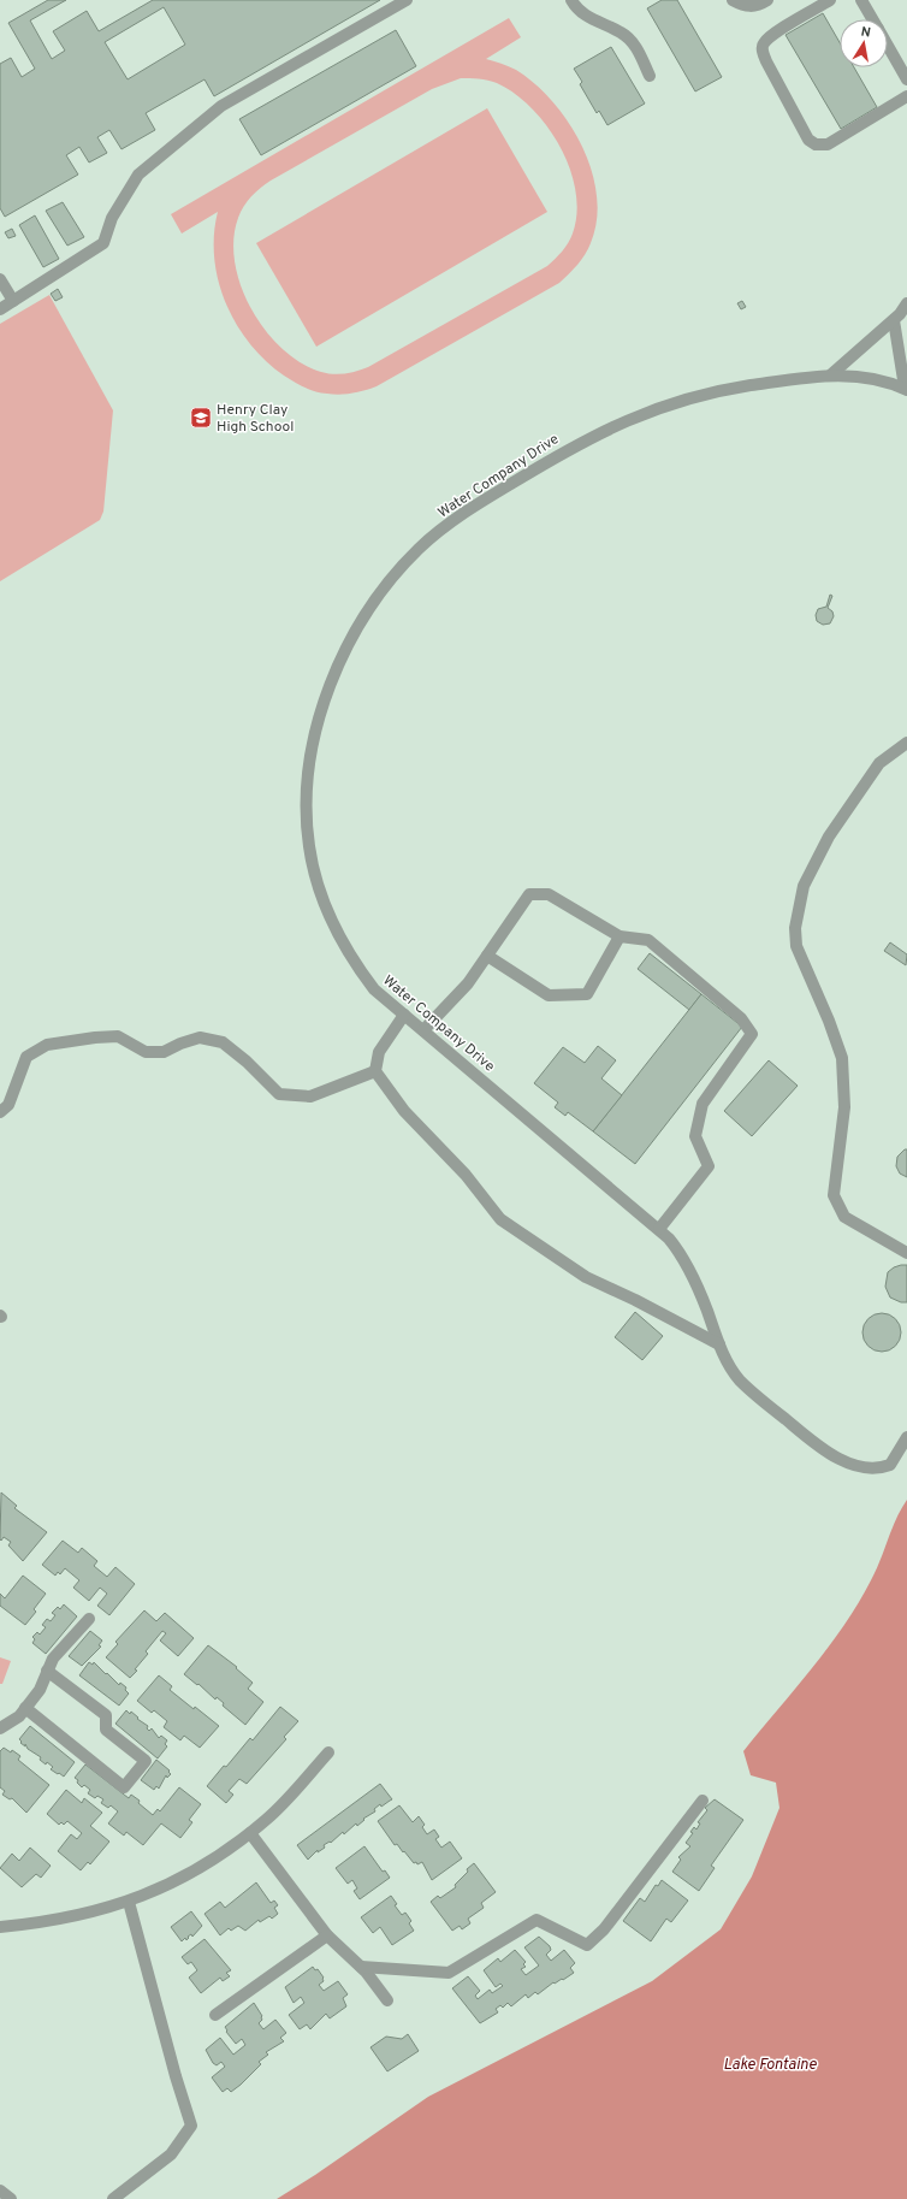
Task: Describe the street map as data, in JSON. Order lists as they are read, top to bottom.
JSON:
{
  "streets": {
    "street": ["Water Company Drive"]
  },
  "water": ["Lake Fontaine"],
  "places": {
    "school or university": ["Henry Clay High School"]
  },
  "north": "top"
}
